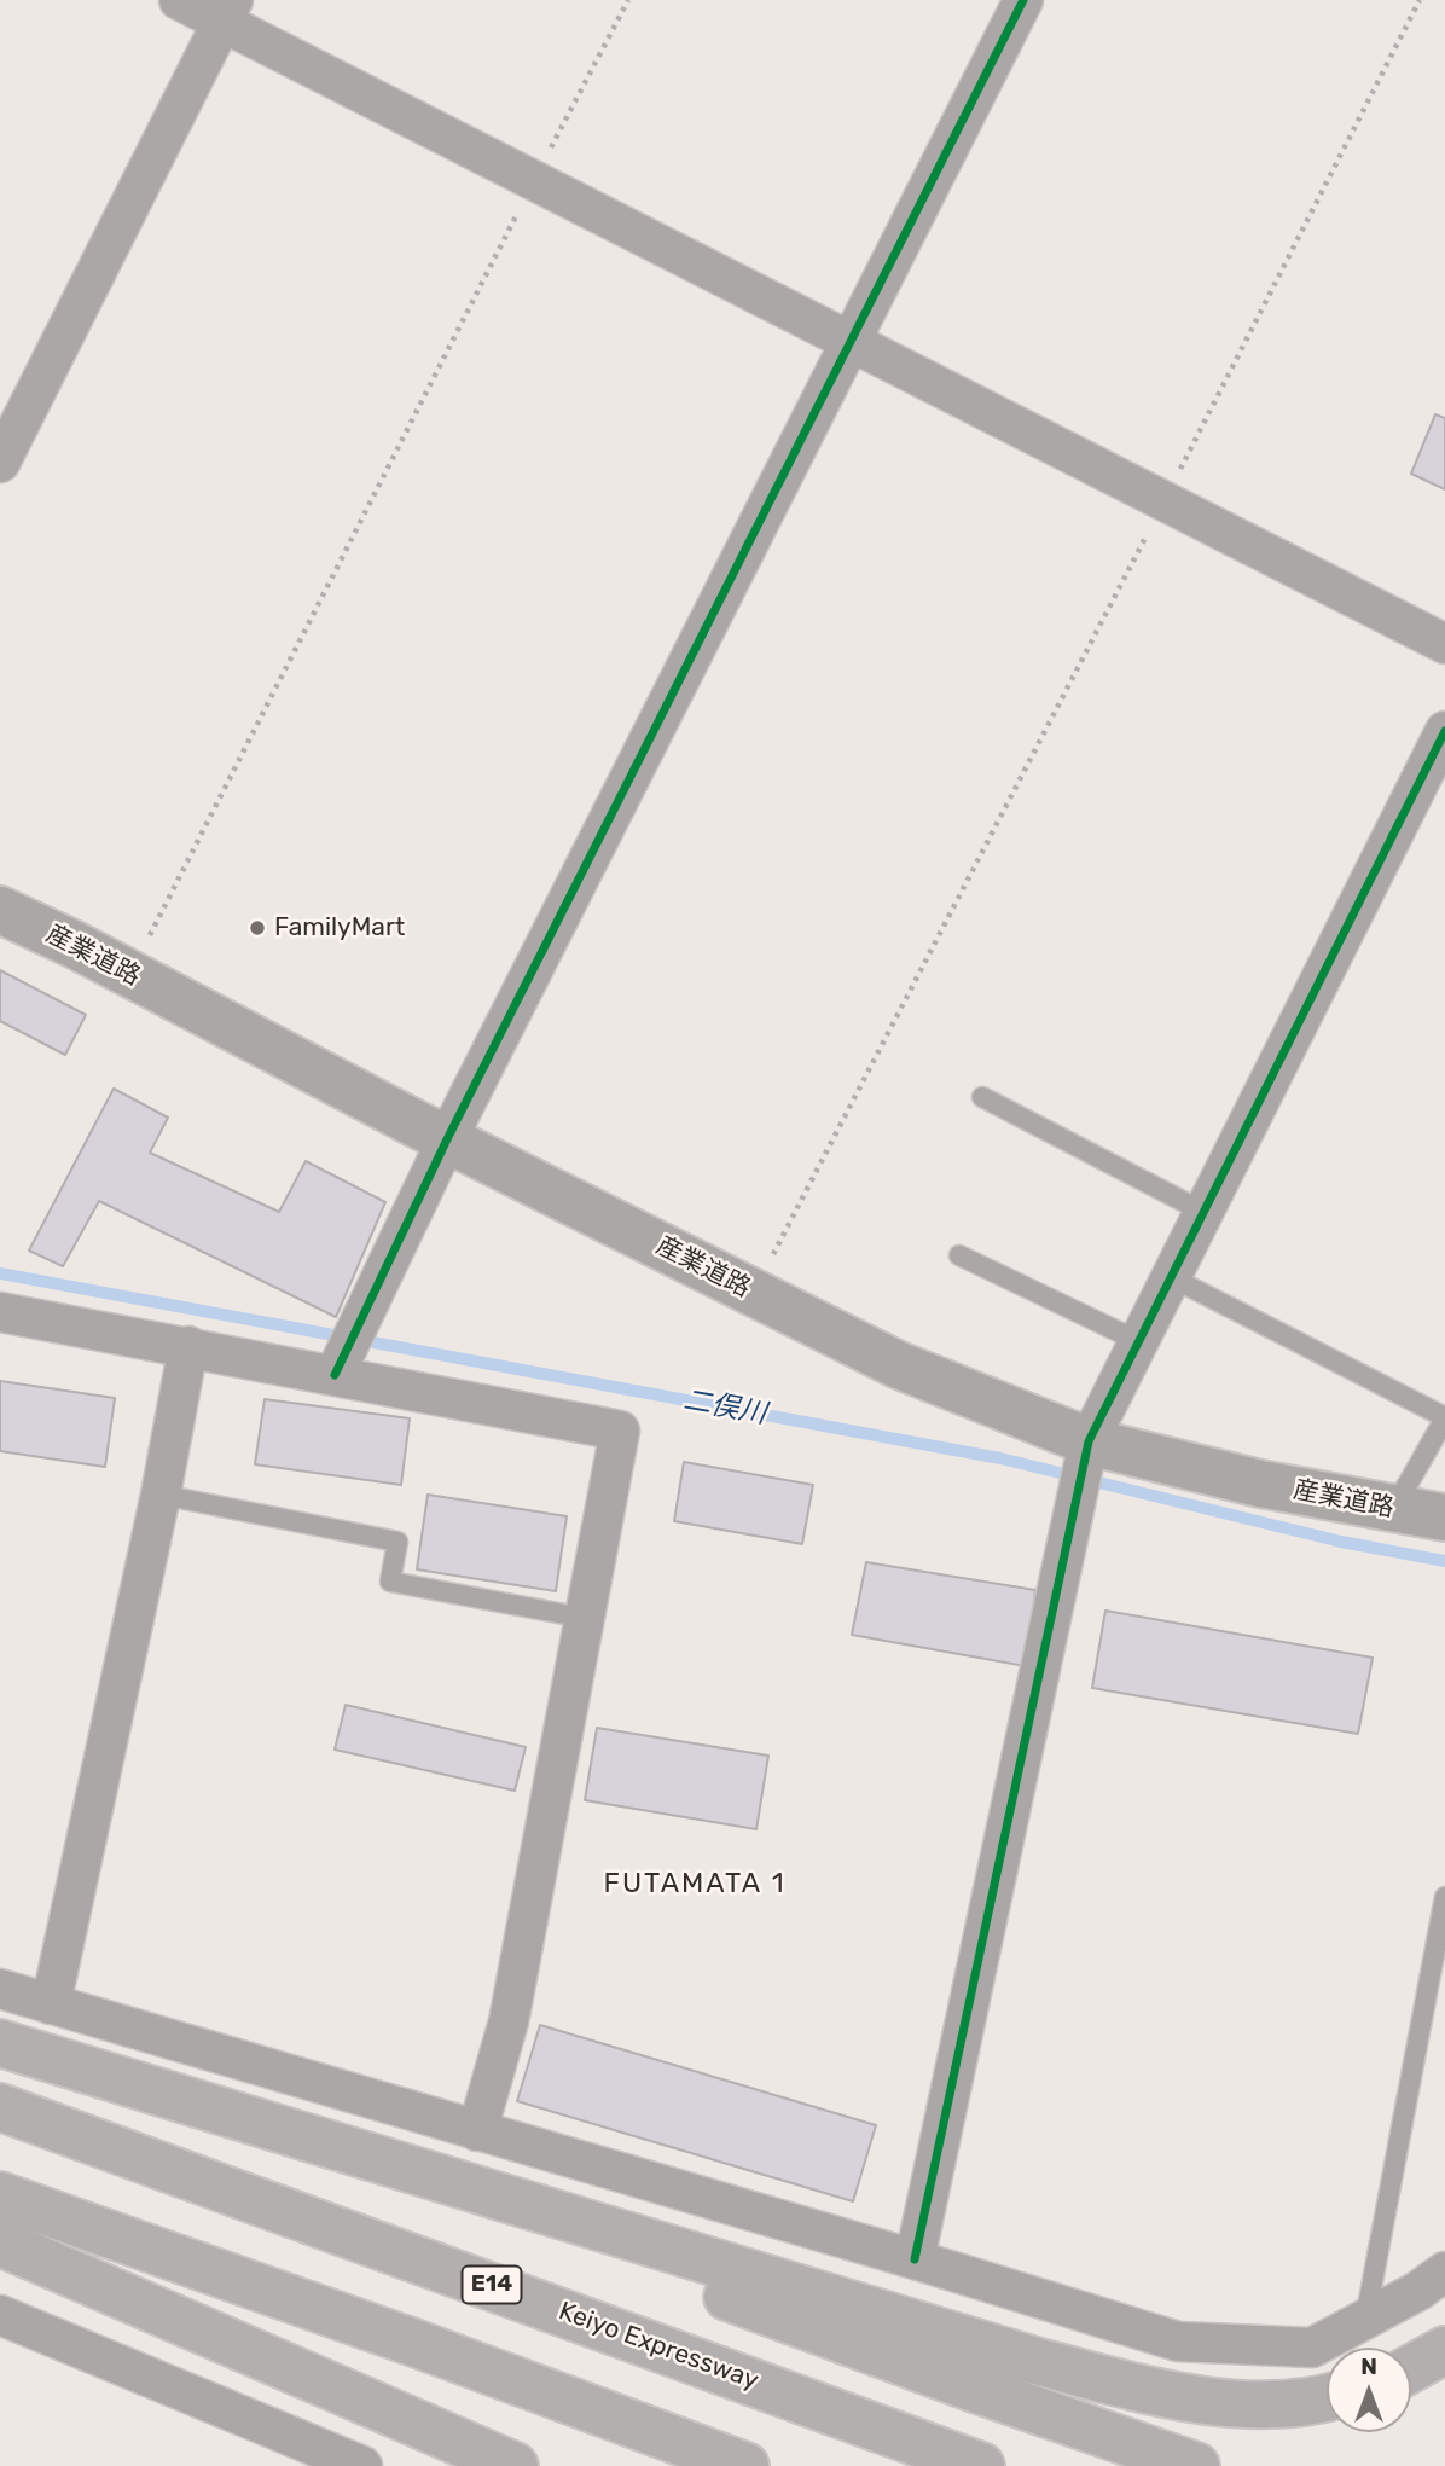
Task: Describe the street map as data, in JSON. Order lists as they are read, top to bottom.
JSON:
{
  "streets": {
    "highway": ["E14", "Keiyo Expressway"],
    "main road": ["産業道路"]
  },
  "districts": ["FUTAMATA 1"],
  "water": ["二俣川"],
  "places": ["FamilyMart"],
  "north": "top"
}
